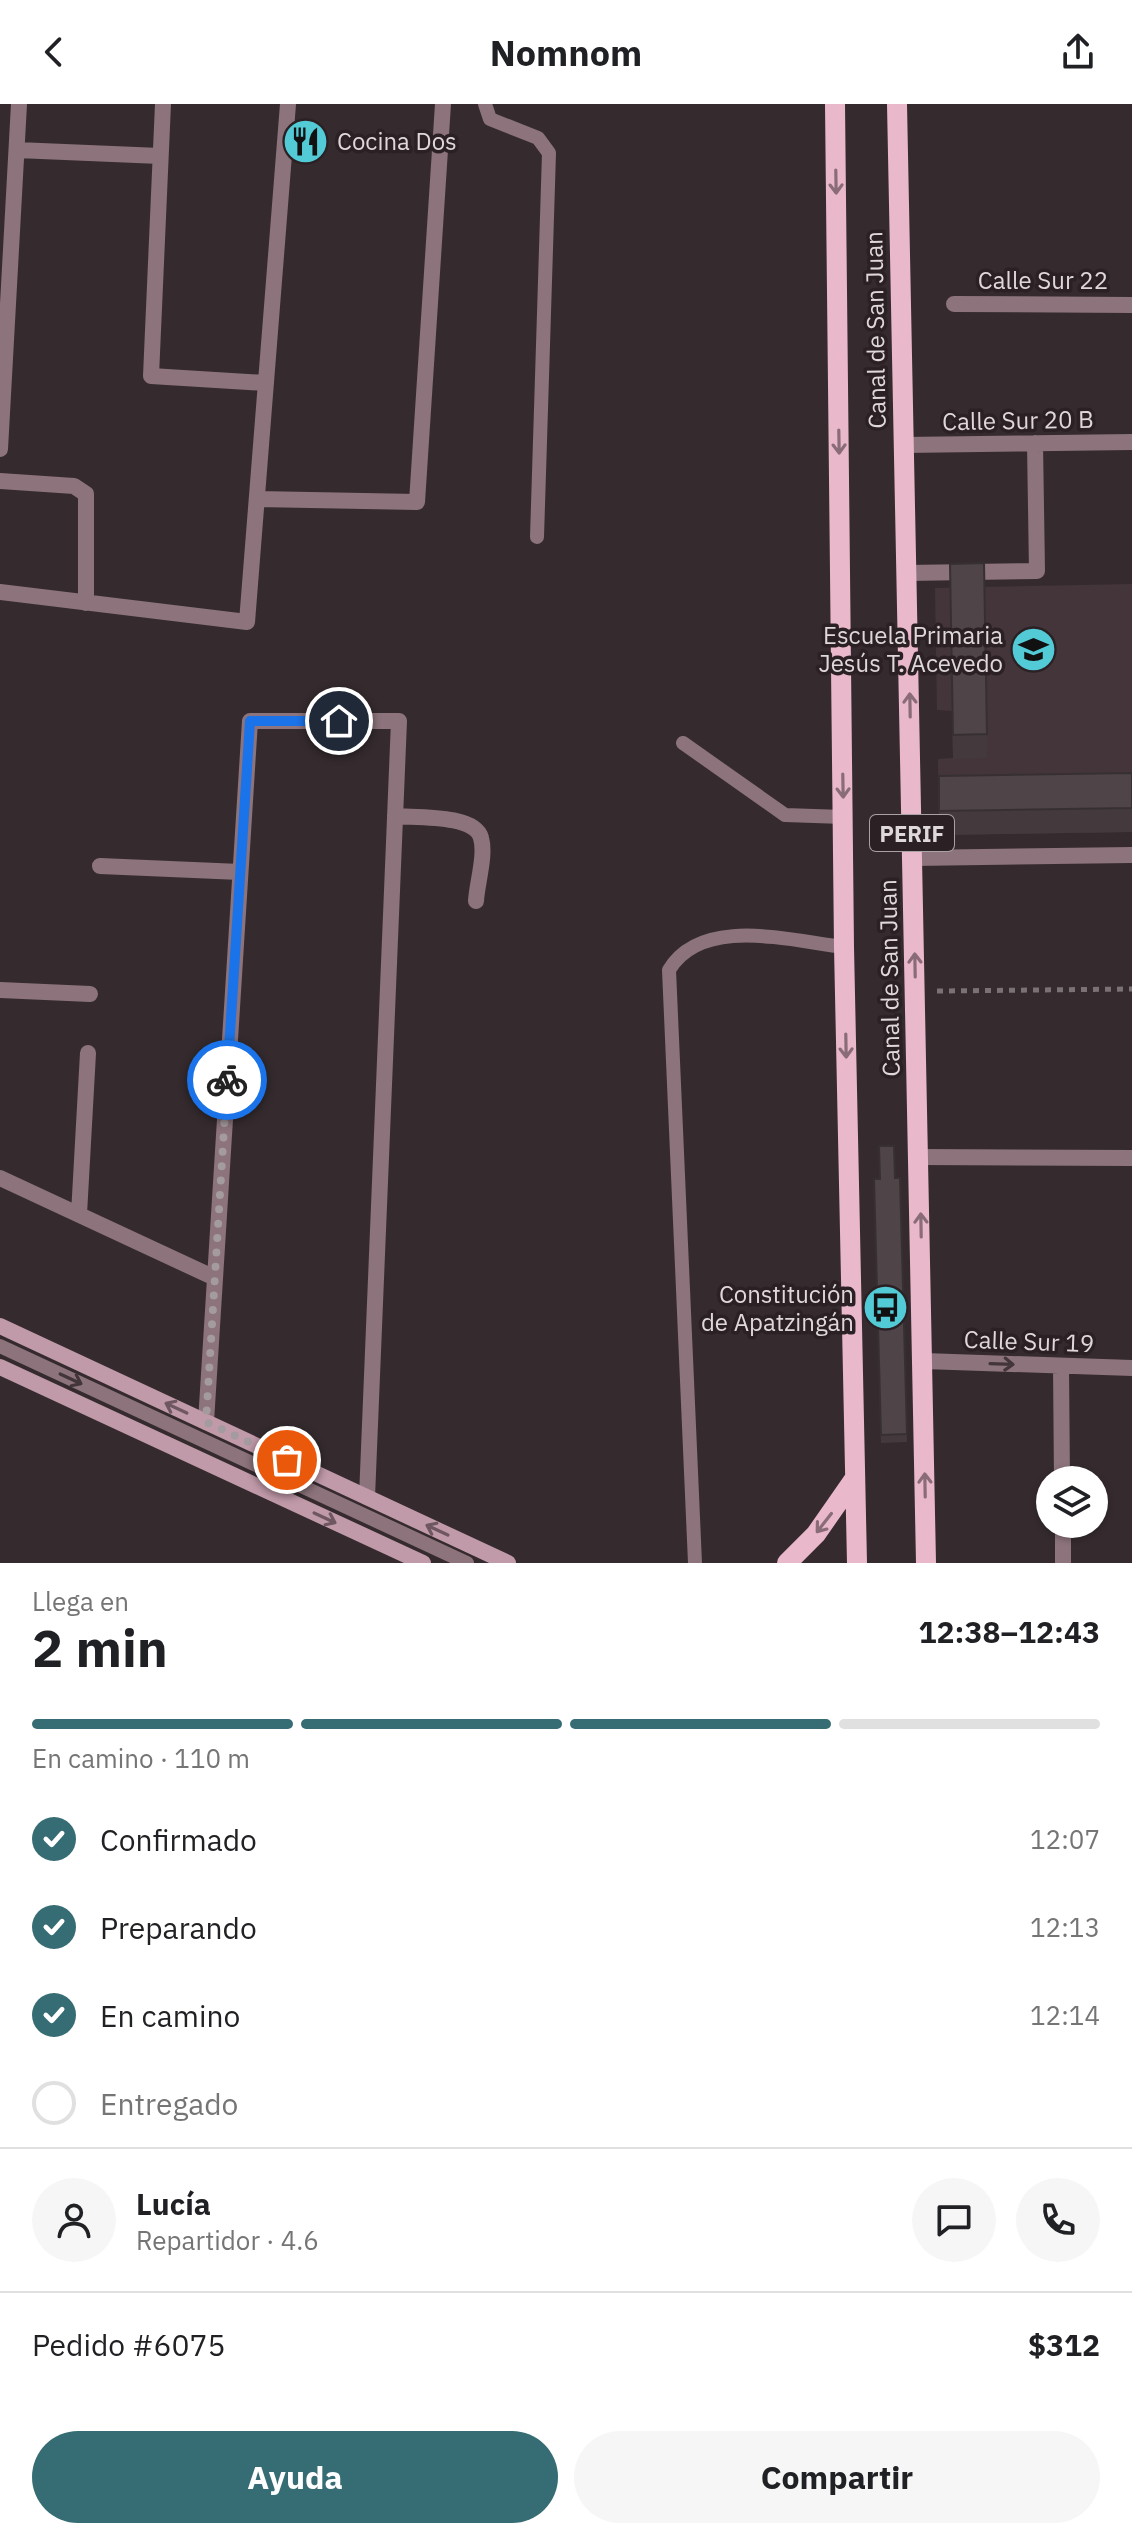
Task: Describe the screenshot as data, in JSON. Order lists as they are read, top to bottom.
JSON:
{
  "streets": {
    "main road": ["Canal de San Juan", "PERIF"],
    "street": ["Calle Sur 22", "Calle Sur 20 B", "Calle Sur 19"]
  },
  "crossings": [
    ["Canal de San Juan", "Calle Sur 20 B"],
    ["Canal de San Juan", "Calle Sur 19"]
  ],
  "one_way": ["Calle Sur 19"],
  "places": {
    "restaurant": ["Cocina Dos"],
    "school or university": ["Escuela Primaria Jesús T. Acevedo"],
    "bus stop": ["Constitución de Apatzingán"]
  },
  "page": {
    "header": "Nomnom",
    "heading": ["2 min", "Llega en", "12:38–12:43"],
    "panel": [
      "Lucía",
      "Repartidor · 4.6",
      "Pedido #6075",
      "$312"
    ],
    "bar": "En camino · 110 m",
    "list": [
      ["Confirmado", "12:07"],
      ["Preparando", "12:13"],
      ["En camino", "12:14"],
      "Entregado"
    ],
    "buttons": ["Ayuda", "Compartir"]
  }
}
